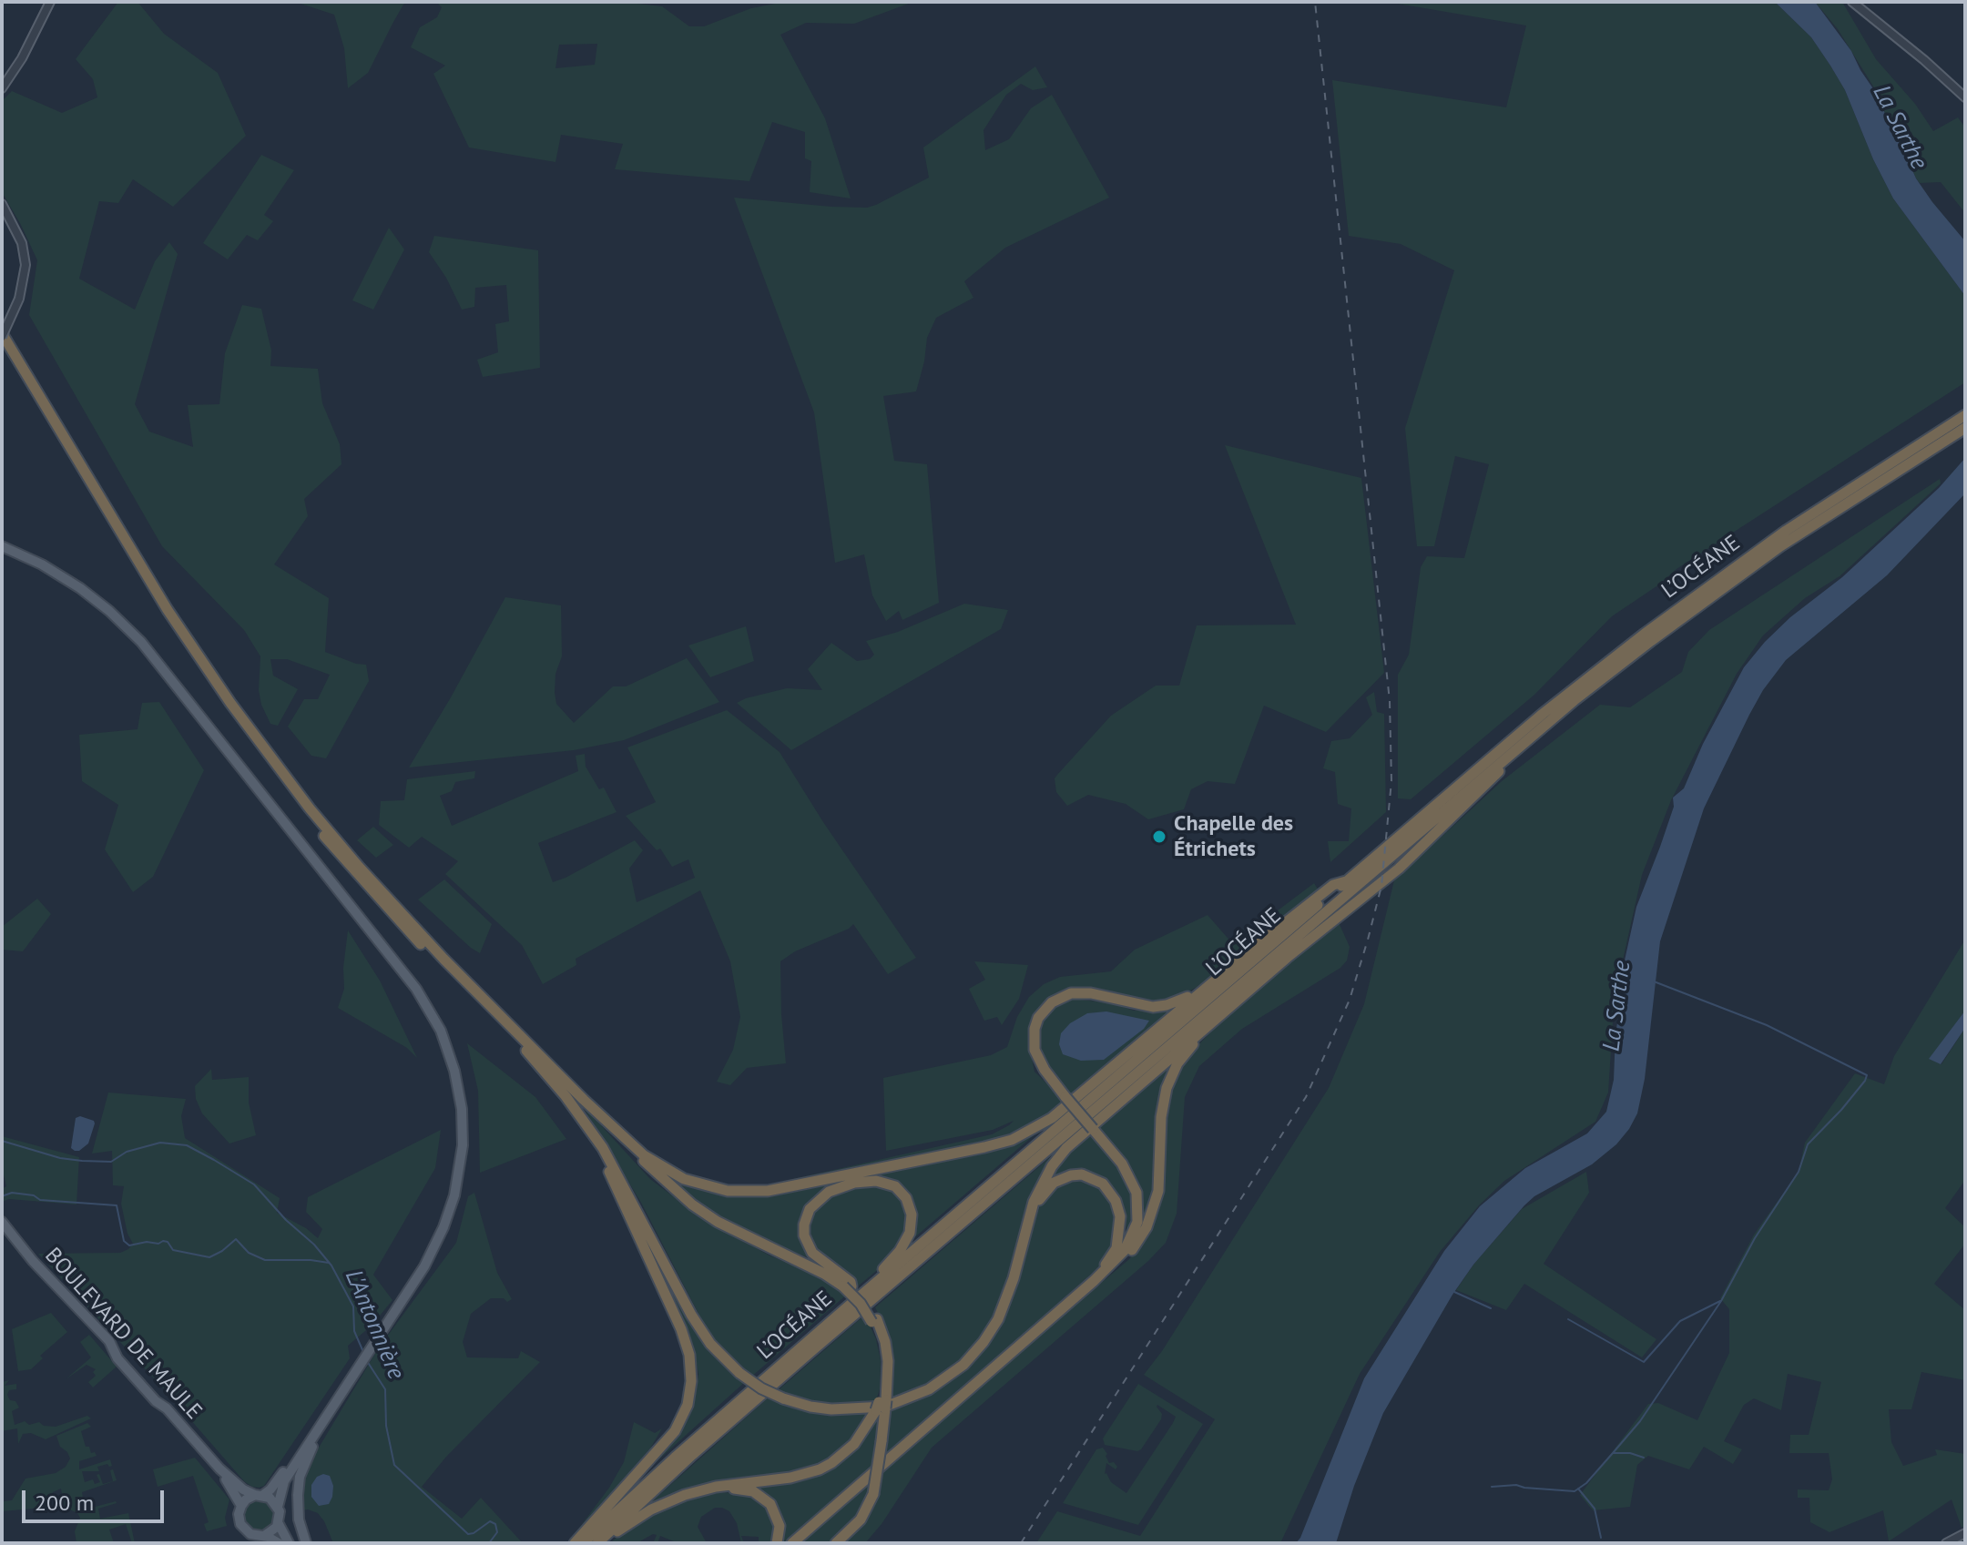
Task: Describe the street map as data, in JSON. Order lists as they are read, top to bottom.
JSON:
{
  "streets": {
    "highway": ["L’OCÉANE"],
    "main road": ["BOULEVARD DE MAULE"]
  },
  "water": ["La Sarthe", "L'Antonnière"],
  "places": ["Chapelle des Étrichets"],
  "scale_bar": "200 m"
}
